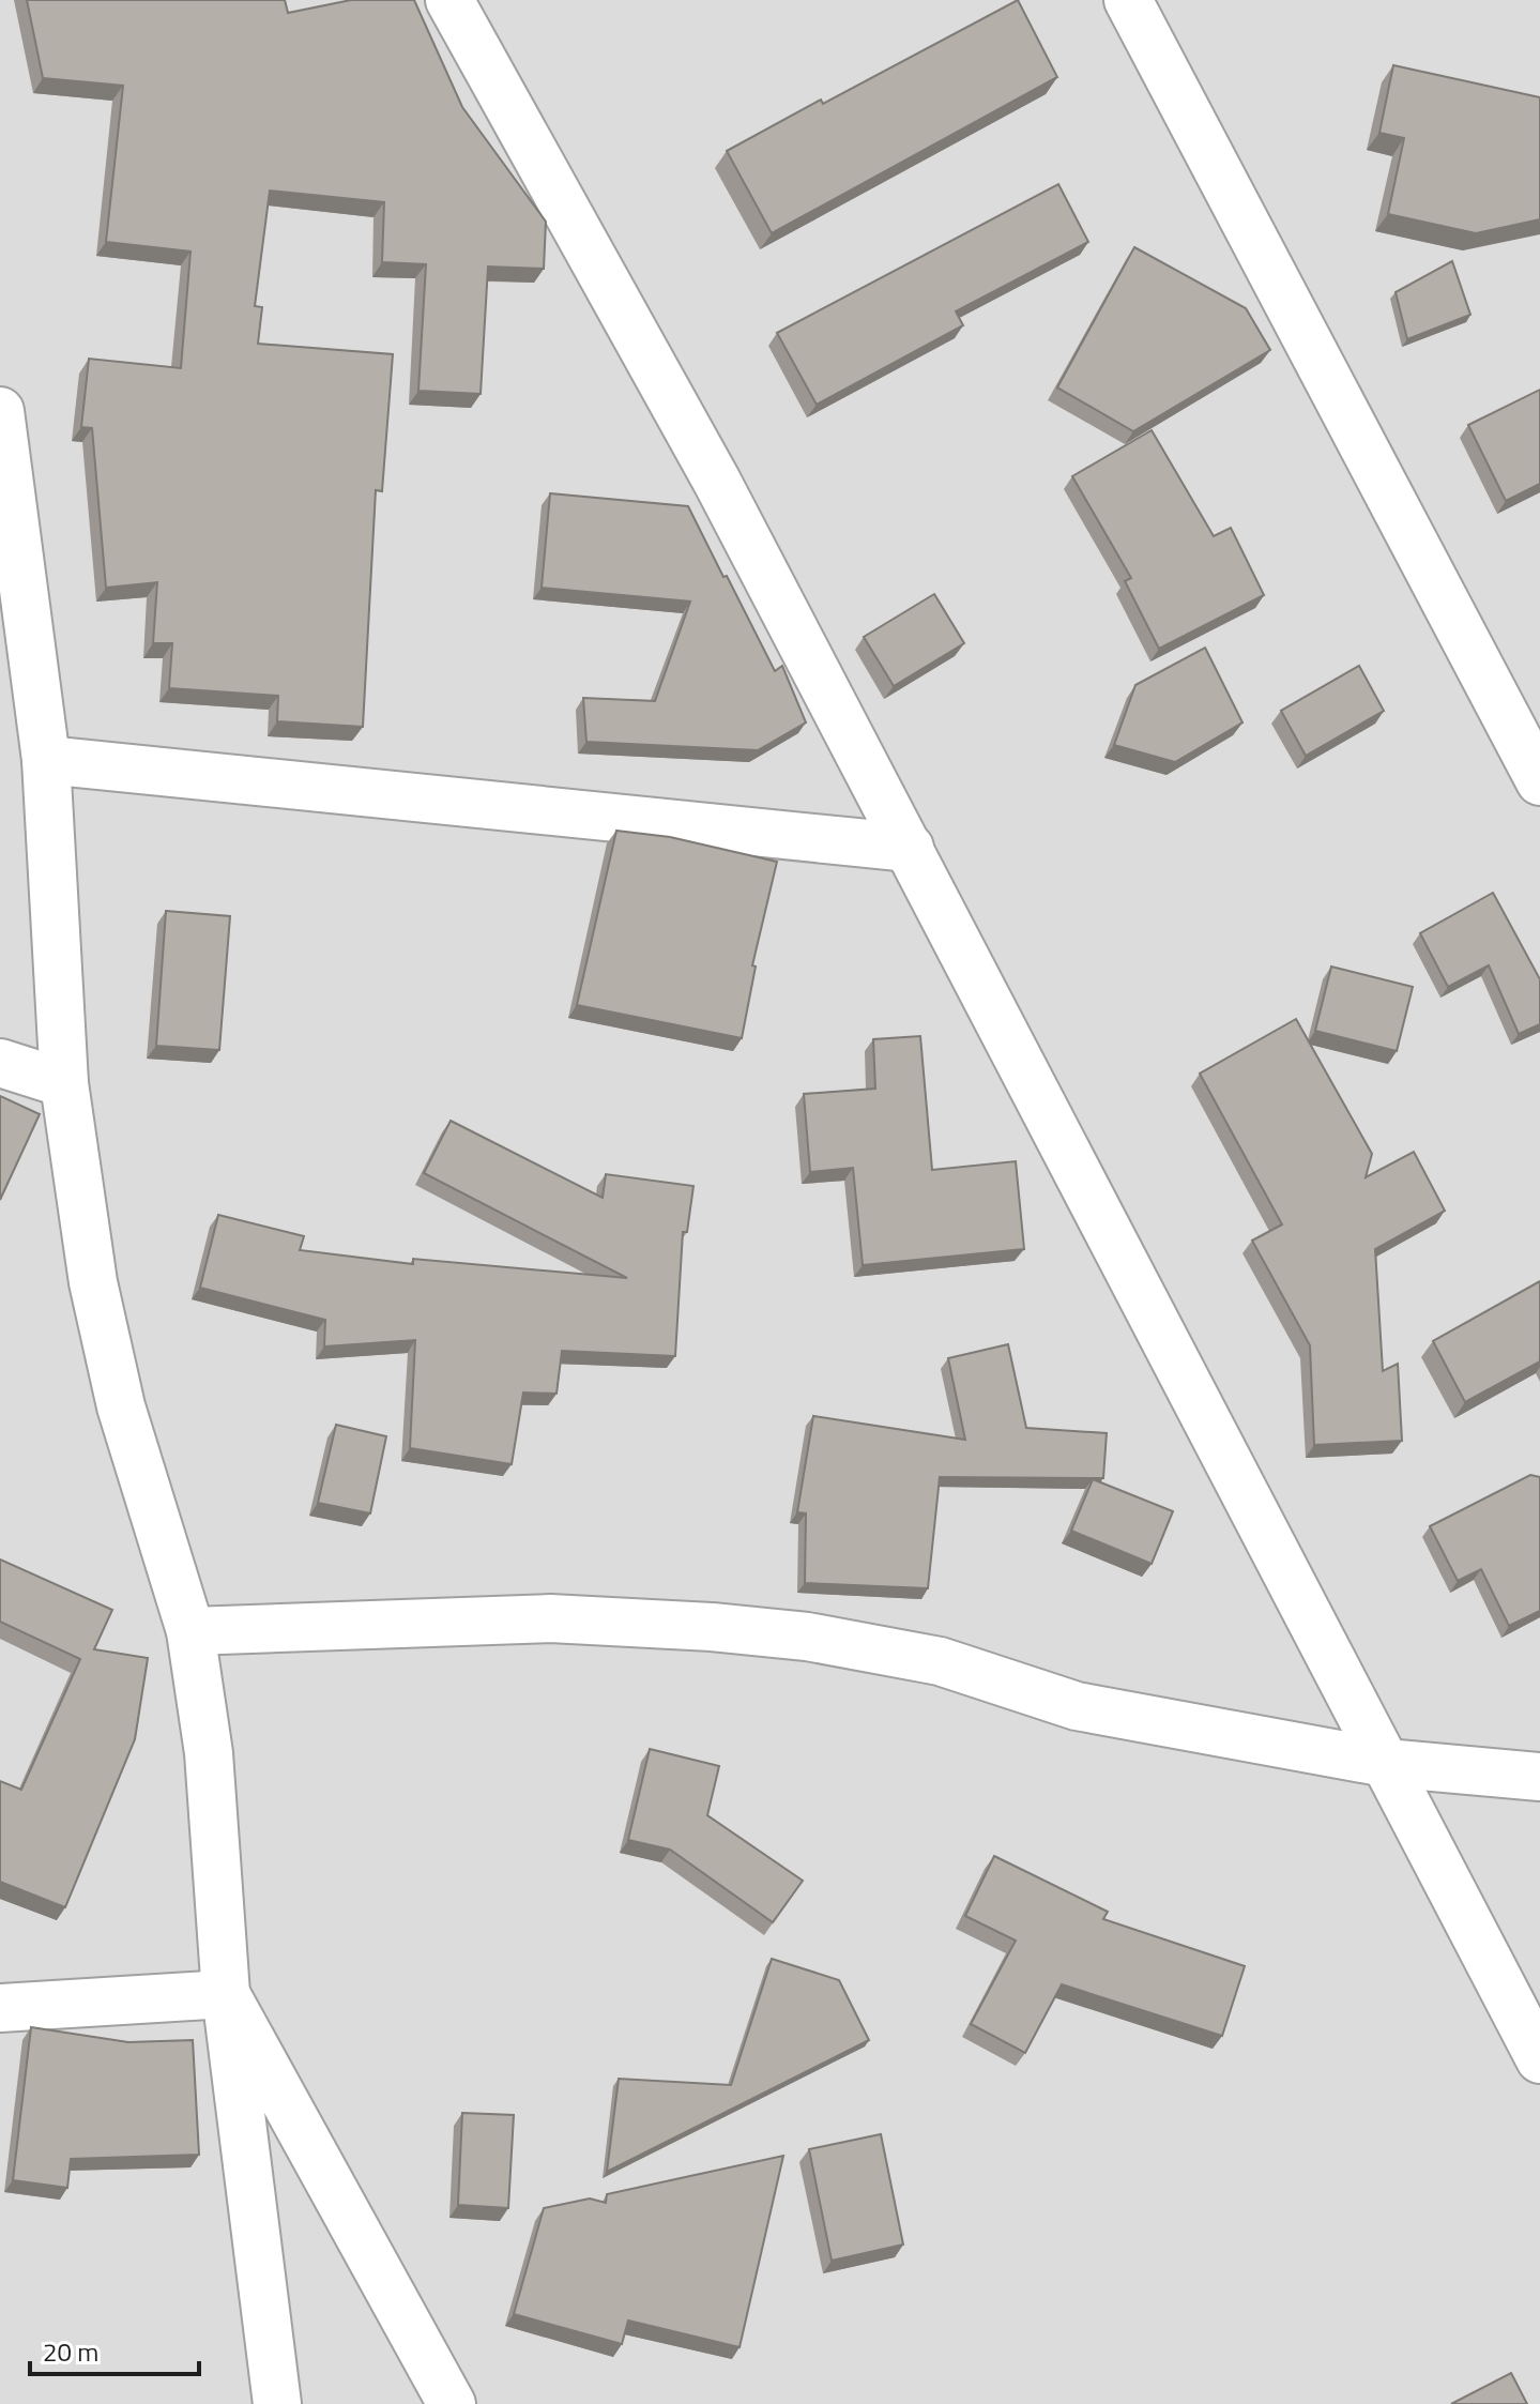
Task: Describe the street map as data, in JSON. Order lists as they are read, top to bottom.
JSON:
{
  "scale_bar": "20 m"
}
